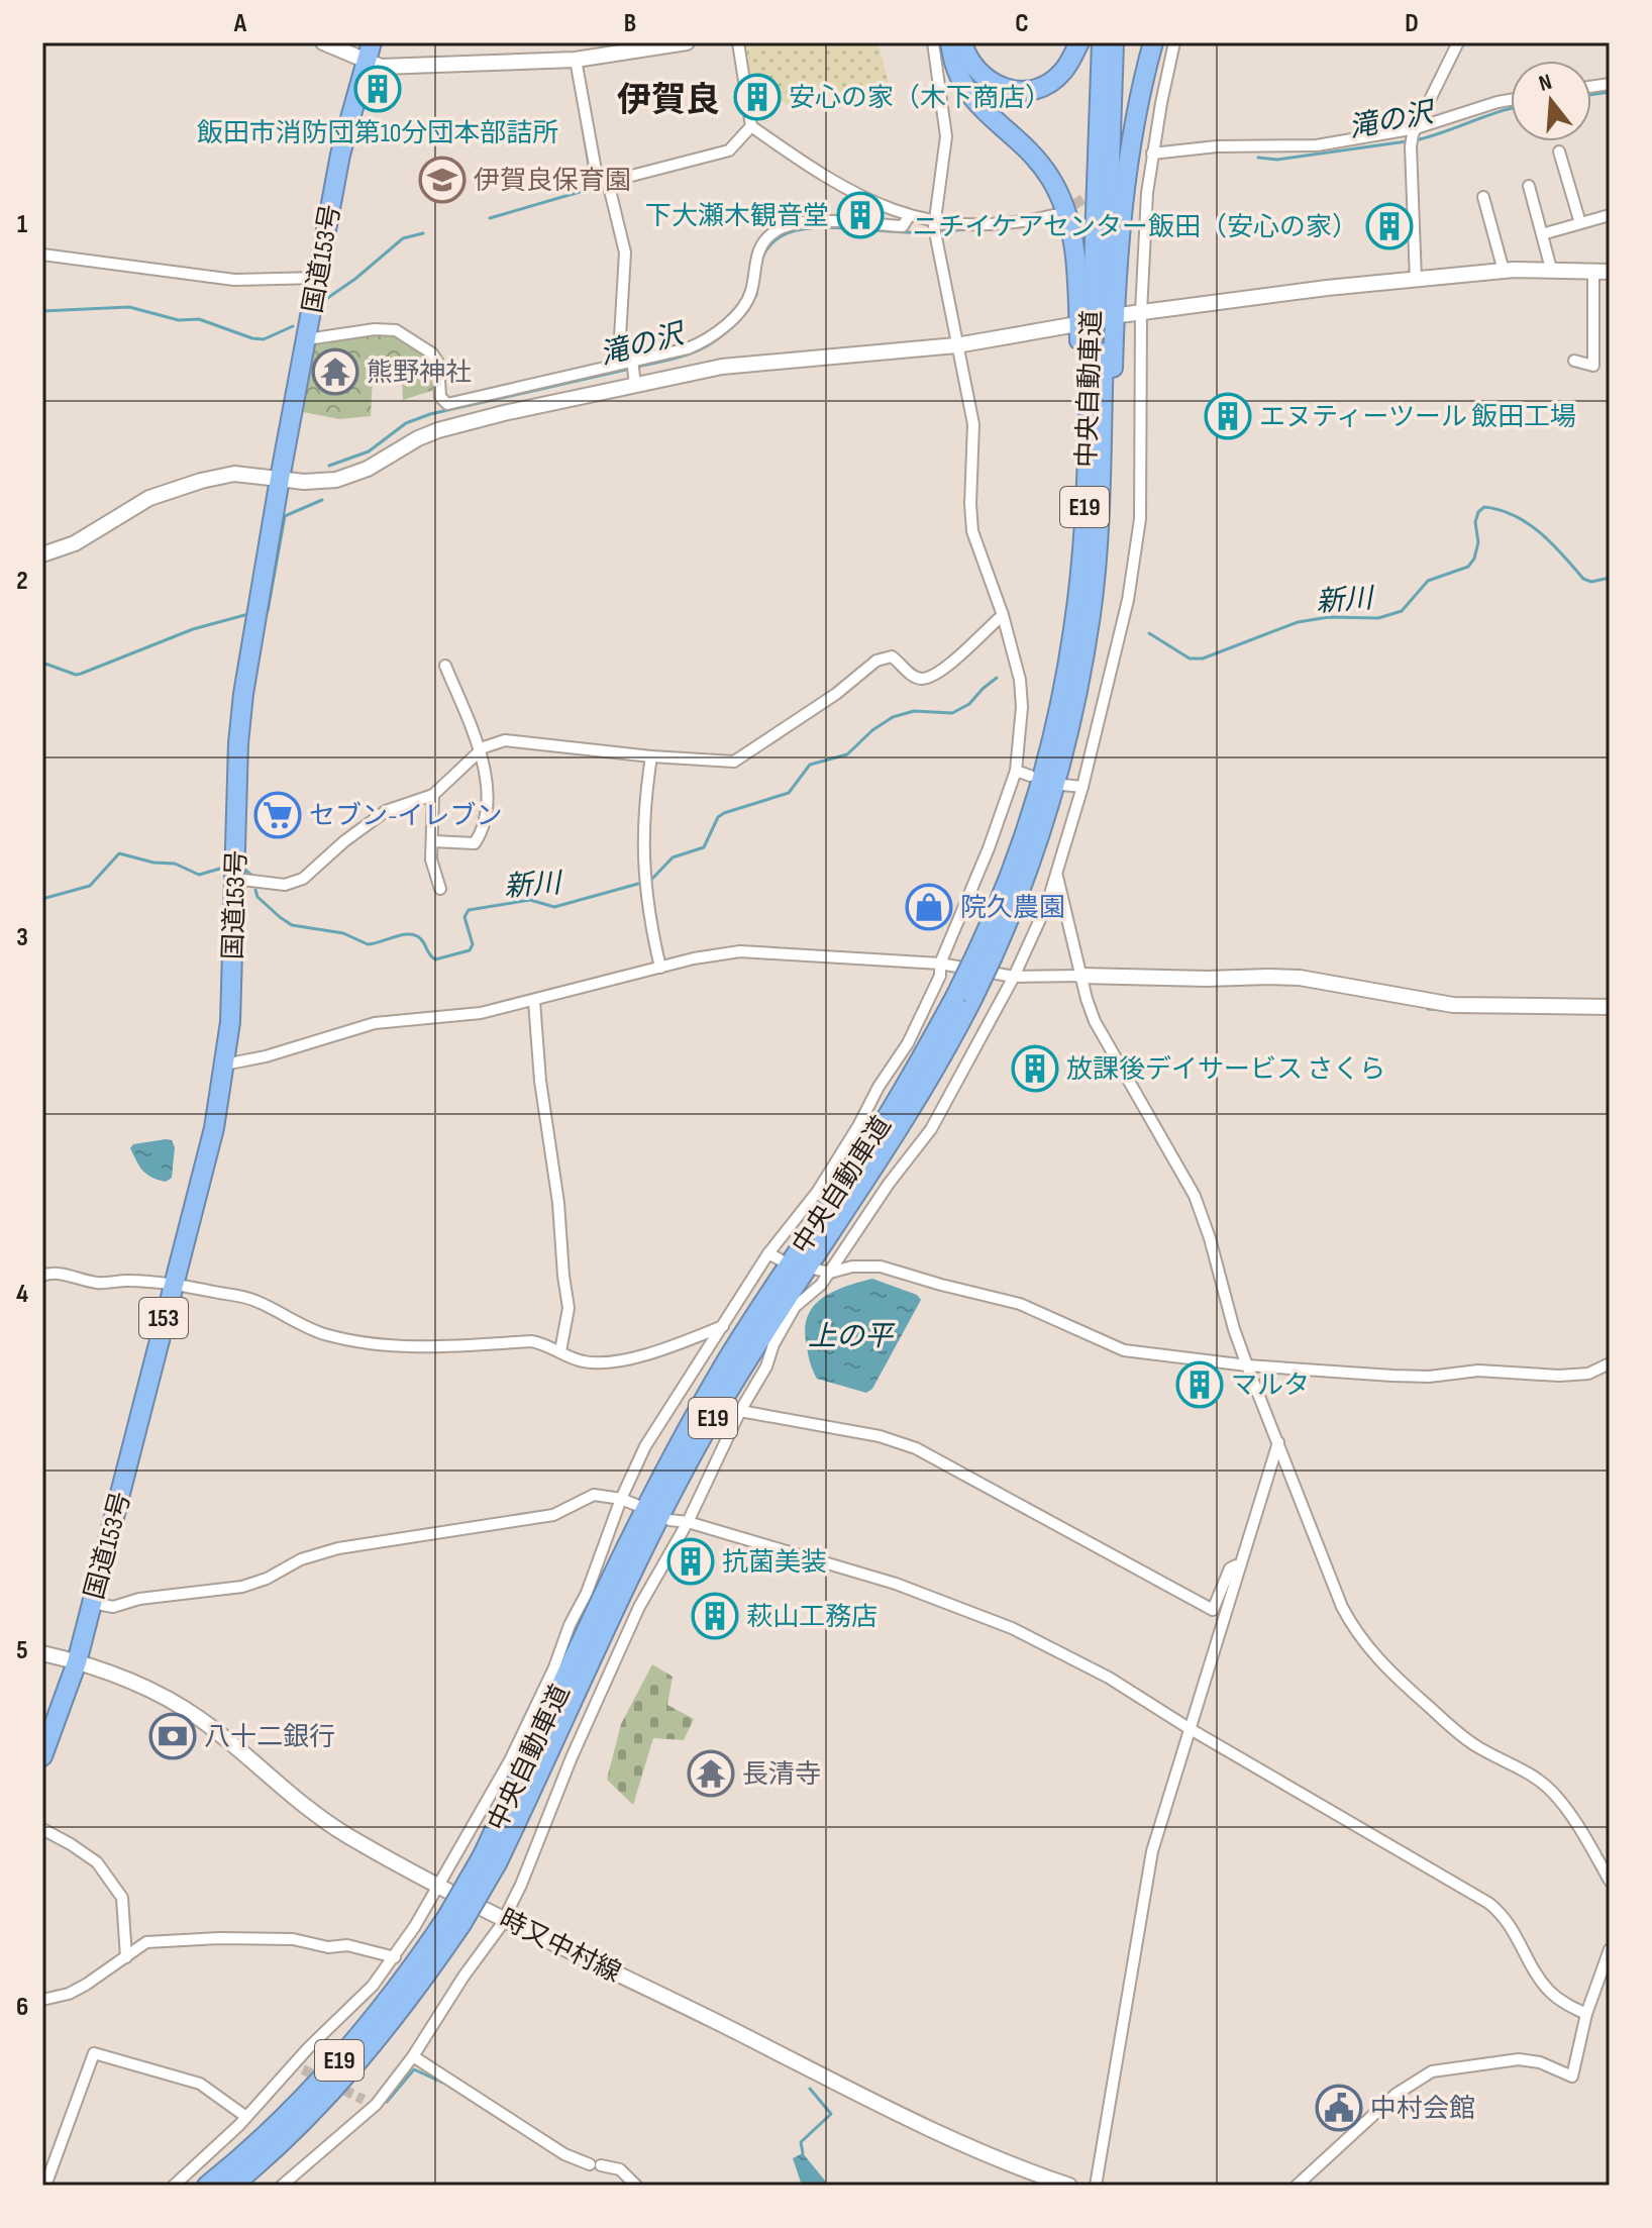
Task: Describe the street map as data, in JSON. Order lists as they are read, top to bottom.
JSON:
{
  "streets": {
    "highway": [
      "国道153号",
      "中央自動車道",
      "E19",
      "153"
    ],
    "street": ["時又中村線"]
  },
  "crossings": [
    ["国道153号", "時又中村線"]
  ],
  "districts": ["伊賀良"],
  "water": ["滝の沢", "新川", "上の平"],
  "places": {
    "building": [
      "飯田市消防団第10分団本部詰所",
      "安心の家（木下商店）",
      "下大瀬木観音堂",
      "ニチイケアセンター飯田（安心の家）",
      "エヌティーツール 飯田工場",
      "放課後デイサービス さくら",
      "マルタ",
      "抗菌美装",
      "萩山工務店"
    ],
    "school or university": ["伊賀良保育園"],
    "temple": ["熊野神社", "長清寺"],
    "supermarket": ["セブン-イレブン"],
    "shop": ["院久農園"],
    "bank": ["八十二銀行"],
    "public building": ["中村会館"]
  },
  "north": "top",
  "grid": {
    "columns": [
      "A",
      "B",
      "C",
      "D"
    ],
    "rows": [
      "1",
      "2",
      "3",
      "4",
      "5",
      "6"
    ]
  }
}
